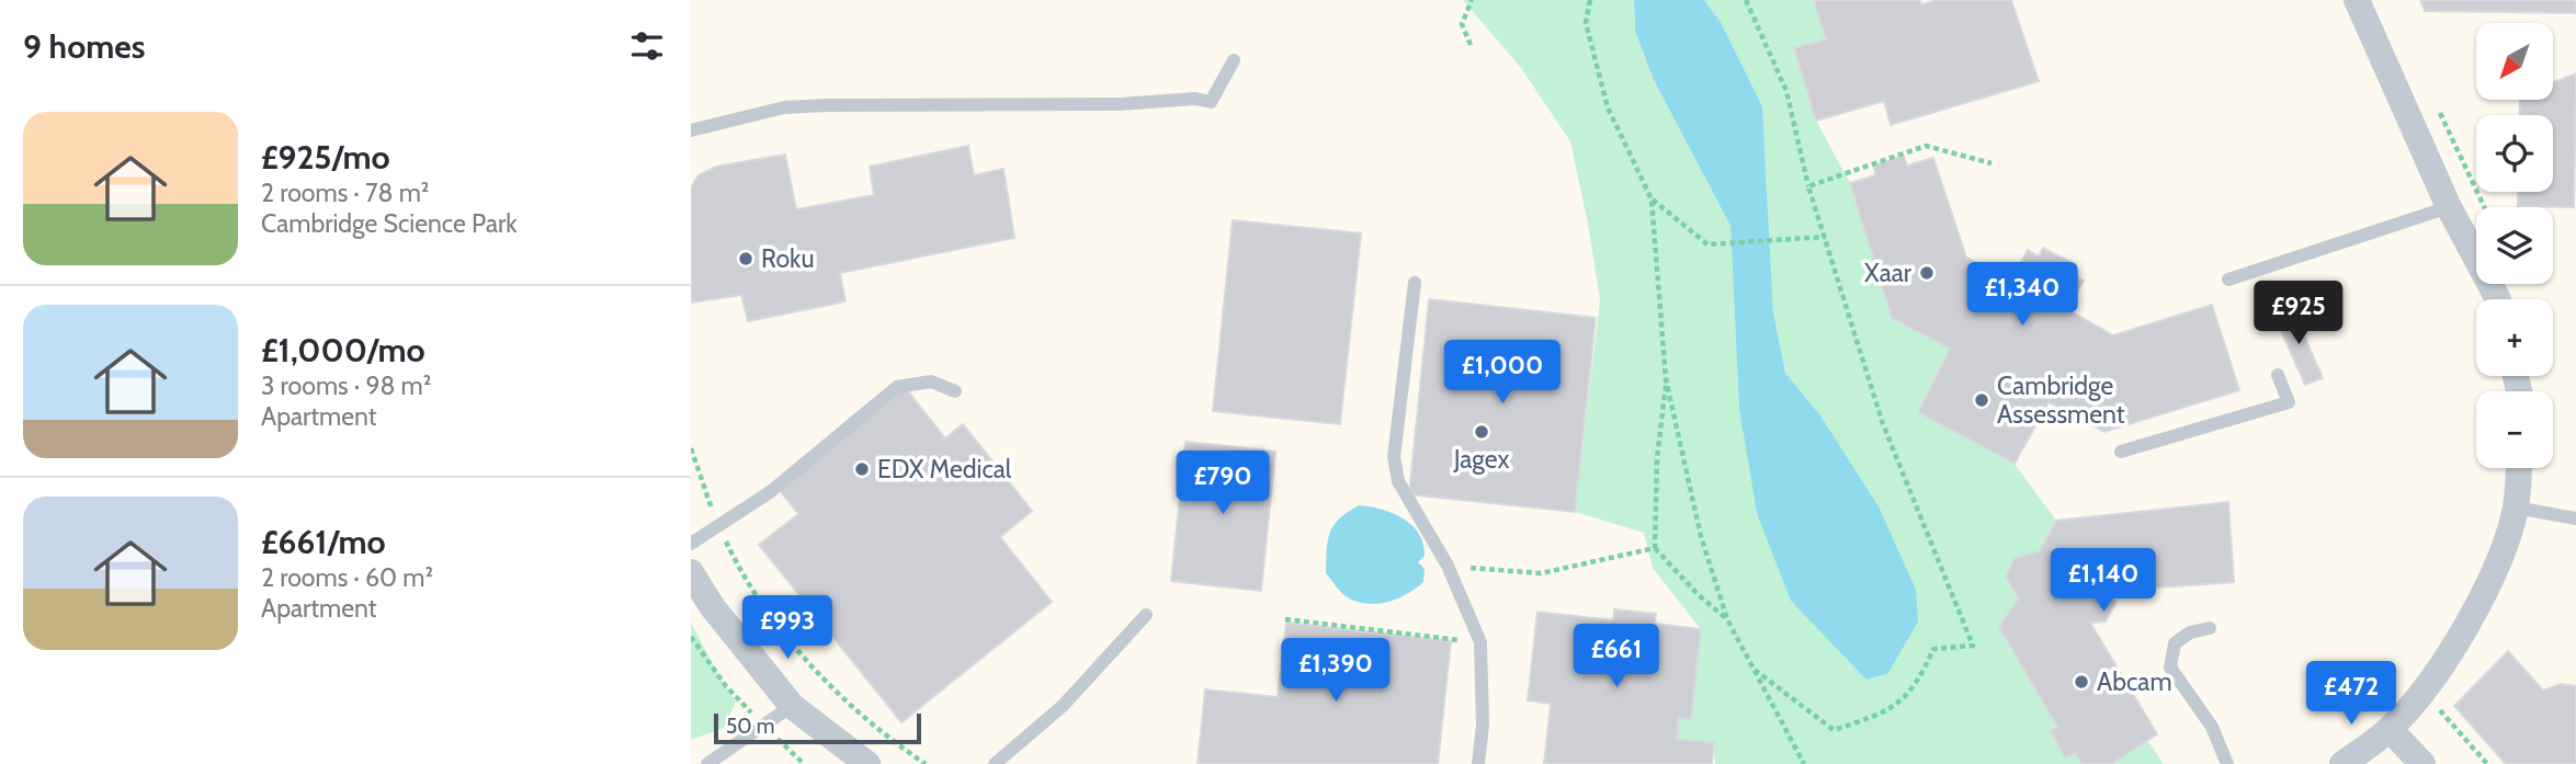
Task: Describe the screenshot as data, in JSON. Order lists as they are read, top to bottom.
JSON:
{
  "places": [
    "Roku",
    "Xaar",
    "Cambridge Assessment",
    "Jagex",
    "EDX Medical",
    "Abcam"
  ],
  "scale_bar": "50 m",
  "north": "bottom left",
  "page": {
    "heading": "9 homes",
    "map_buttons": ["+", "−"],
    "list": [
      {
        "name": "£925/mo",
        "note": "2 rooms · 78 m² · Cambridge Science Park"
      },
      {
        "name": "£1,000/mo",
        "note": "3 rooms · 98 m² · Apartment"
      },
      {
        "name": "£661/mo",
        "note": "2 rooms · 60 m² · Apartment"
      }
    ],
    "price": [
      "£1,340",
      "£925",
      "£1,000",
      "£790",
      "£1,140",
      "£993",
      "£661",
      "£1,390",
      "£472"
    ],
    "scale": "50 m"
  }
}
